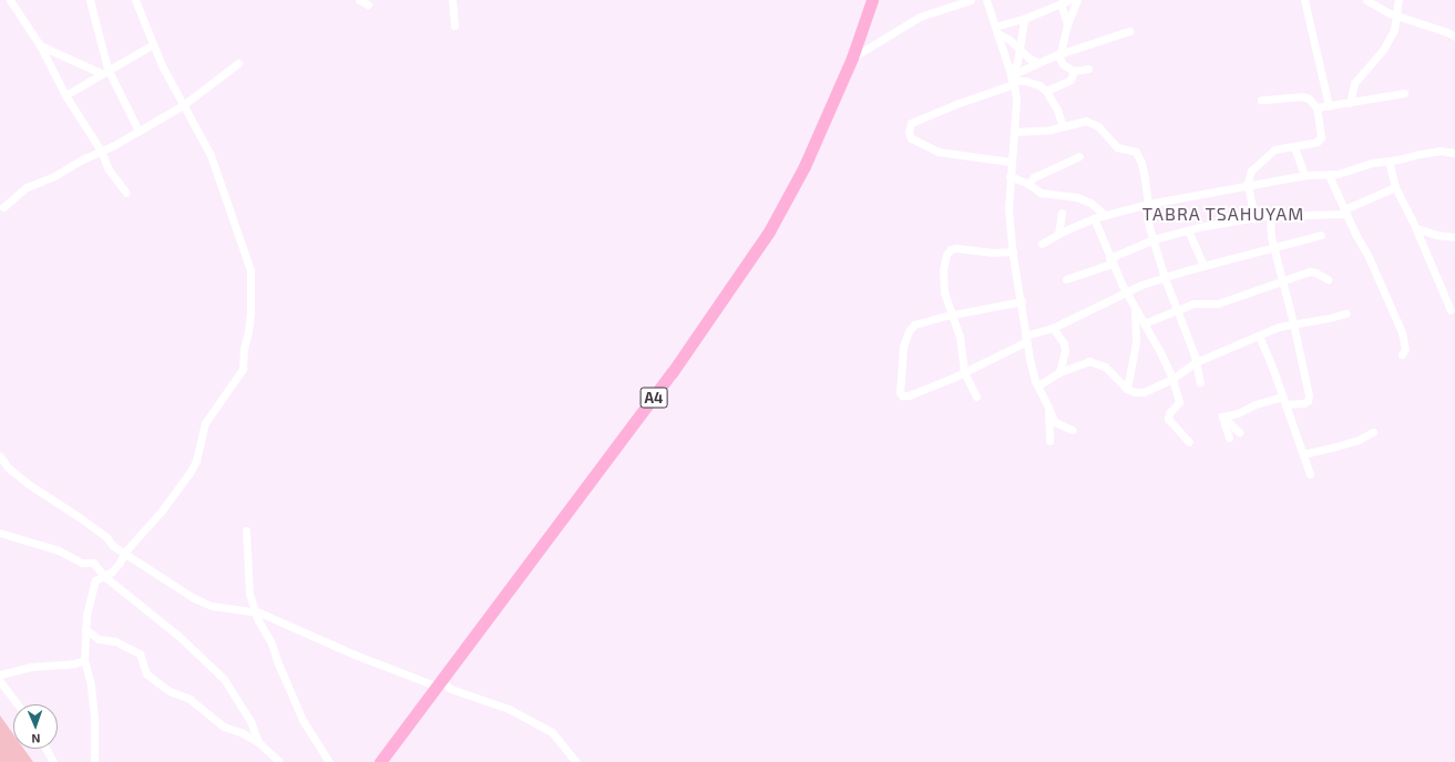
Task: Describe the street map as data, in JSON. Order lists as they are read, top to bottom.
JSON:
{
  "streets": {
    "highway": ["A4"]
  },
  "districts": ["TABRA TSAHUYAM"],
  "north": "bottom"
}
